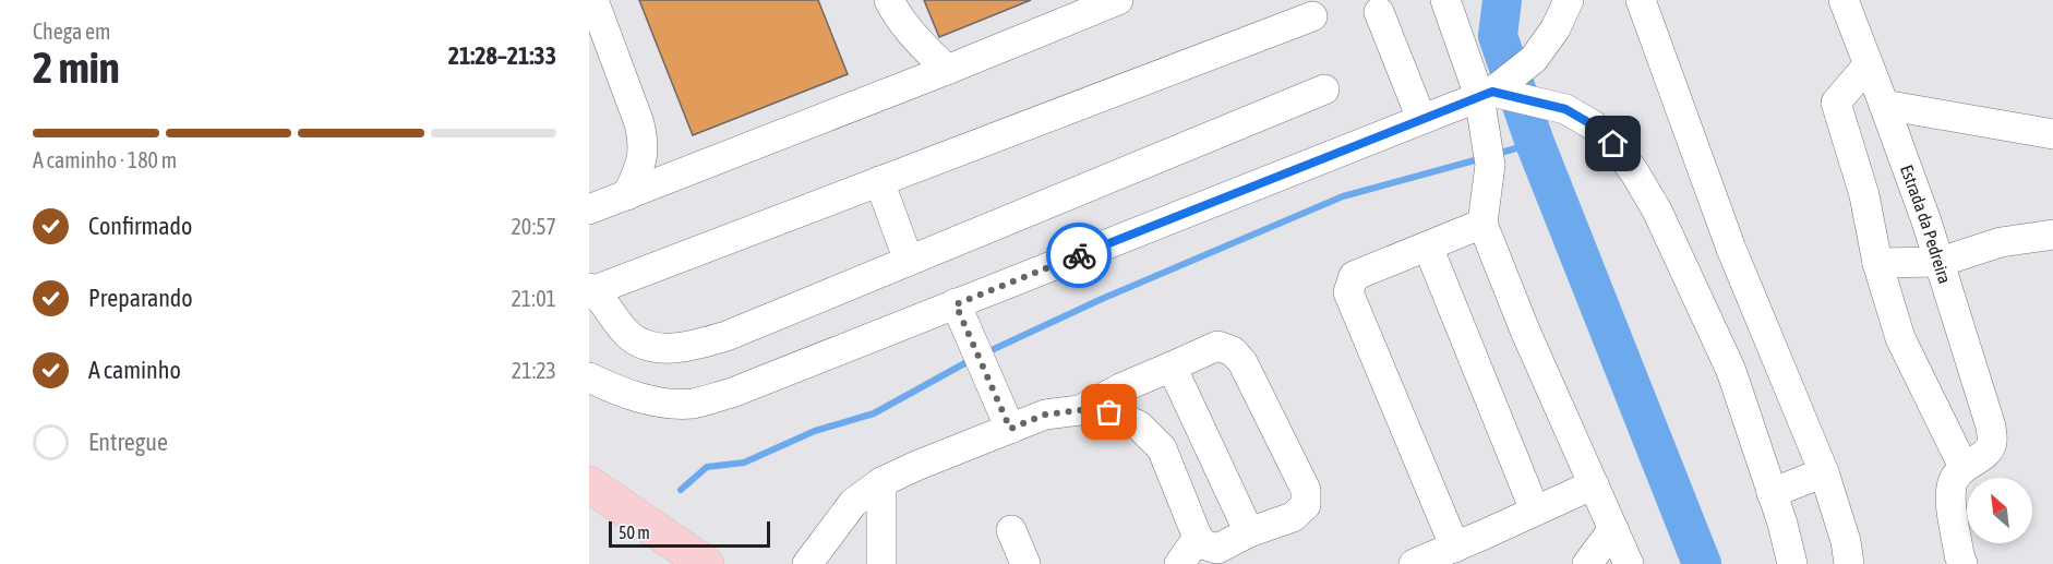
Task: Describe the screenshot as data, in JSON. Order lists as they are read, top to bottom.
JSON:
{
  "streets": {
    "street": ["Estrada da Pedreira"]
  },
  "scale_bar": "50 m",
  "north": "top left",
  "page": {
    "heading": ["2 min", "Chega em", "21:28–21:33"],
    "bar": "A caminho · 180 m",
    "list": [
      ["Confirmado", "20:57"],
      ["Preparando", "21:01"],
      ["A caminho", "21:23"],
      "Entregue"
    ],
    "scale": "50 m"
  }
}
